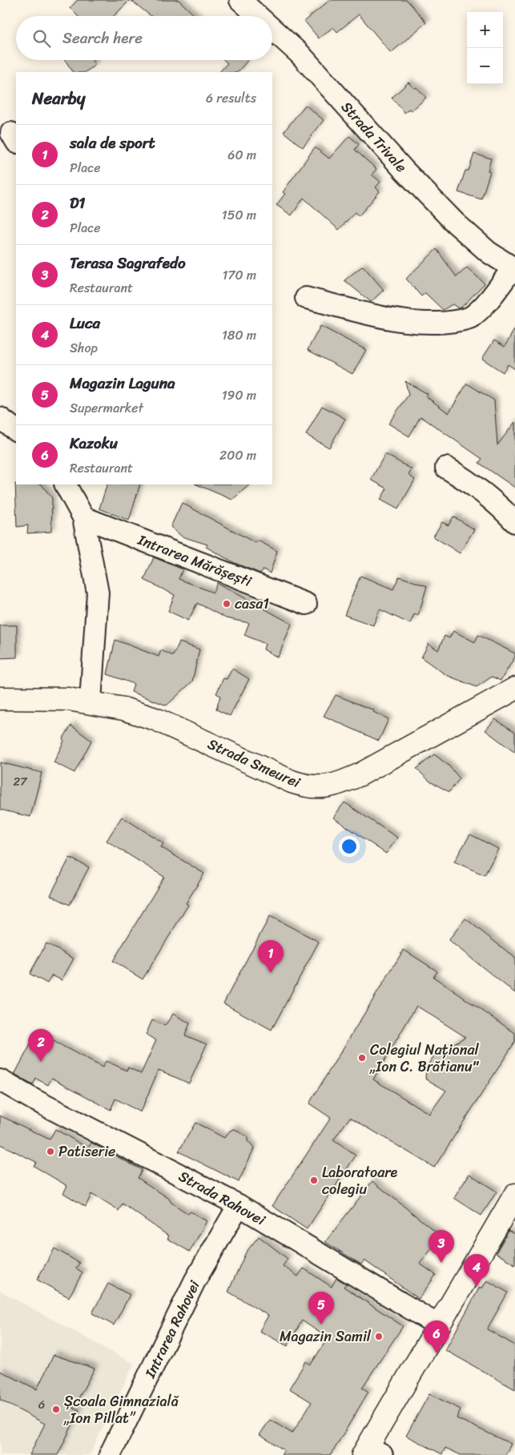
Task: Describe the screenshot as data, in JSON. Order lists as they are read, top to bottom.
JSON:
{
  "streets": {
    "main road": ["Strada Smeurei"],
    "street": [
      "Strada Trivale",
      "Intrarea Mărășești",
      "Strada Rahovei",
      "Intrarea Rahovei"
    ]
  },
  "crossings": [
    ["Strada Rahovei", "Intrarea Rahovei"]
  ],
  "places": [
    "casa1",
    "Colegiul Național „Ion C. Brătianu\"",
    "Patiserie",
    "Laboratoare colegiu",
    "Magazin Samil",
    "Școala Gimnazială „Ion Pillat”"
  ],
  "house_numbers": ["27", "6"],
  "page": {
    "map_buttons": ["+", "−"],
    "search": "Search here",
    "heading": ["Nearby", "6 results"],
    "list": [
      {
        "mark": "1",
        "name": "sala de sport",
        "note": "Place",
        "value": "60 m"
      },
      {
        "mark": "2",
        "name": "D1",
        "note": "Place",
        "value": "150 m"
      },
      {
        "mark": "3",
        "name": "Terasa Sagrafedo",
        "note": "Restaurant",
        "value": "170 m"
      },
      {
        "mark": "4",
        "name": "Luca",
        "note": "Shop",
        "value": "180 m"
      },
      {
        "mark": "5",
        "name": "Magazin Laguna",
        "note": "Supermarket",
        "value": "190 m"
      },
      {
        "mark": "6",
        "name": "Kazoku",
        "note": "Restaurant",
        "value": "200 m"
      }
    ],
    "pins": [
      "1",
      "2",
      "3",
      "4",
      "5",
      "6"
    ]
  }
}
